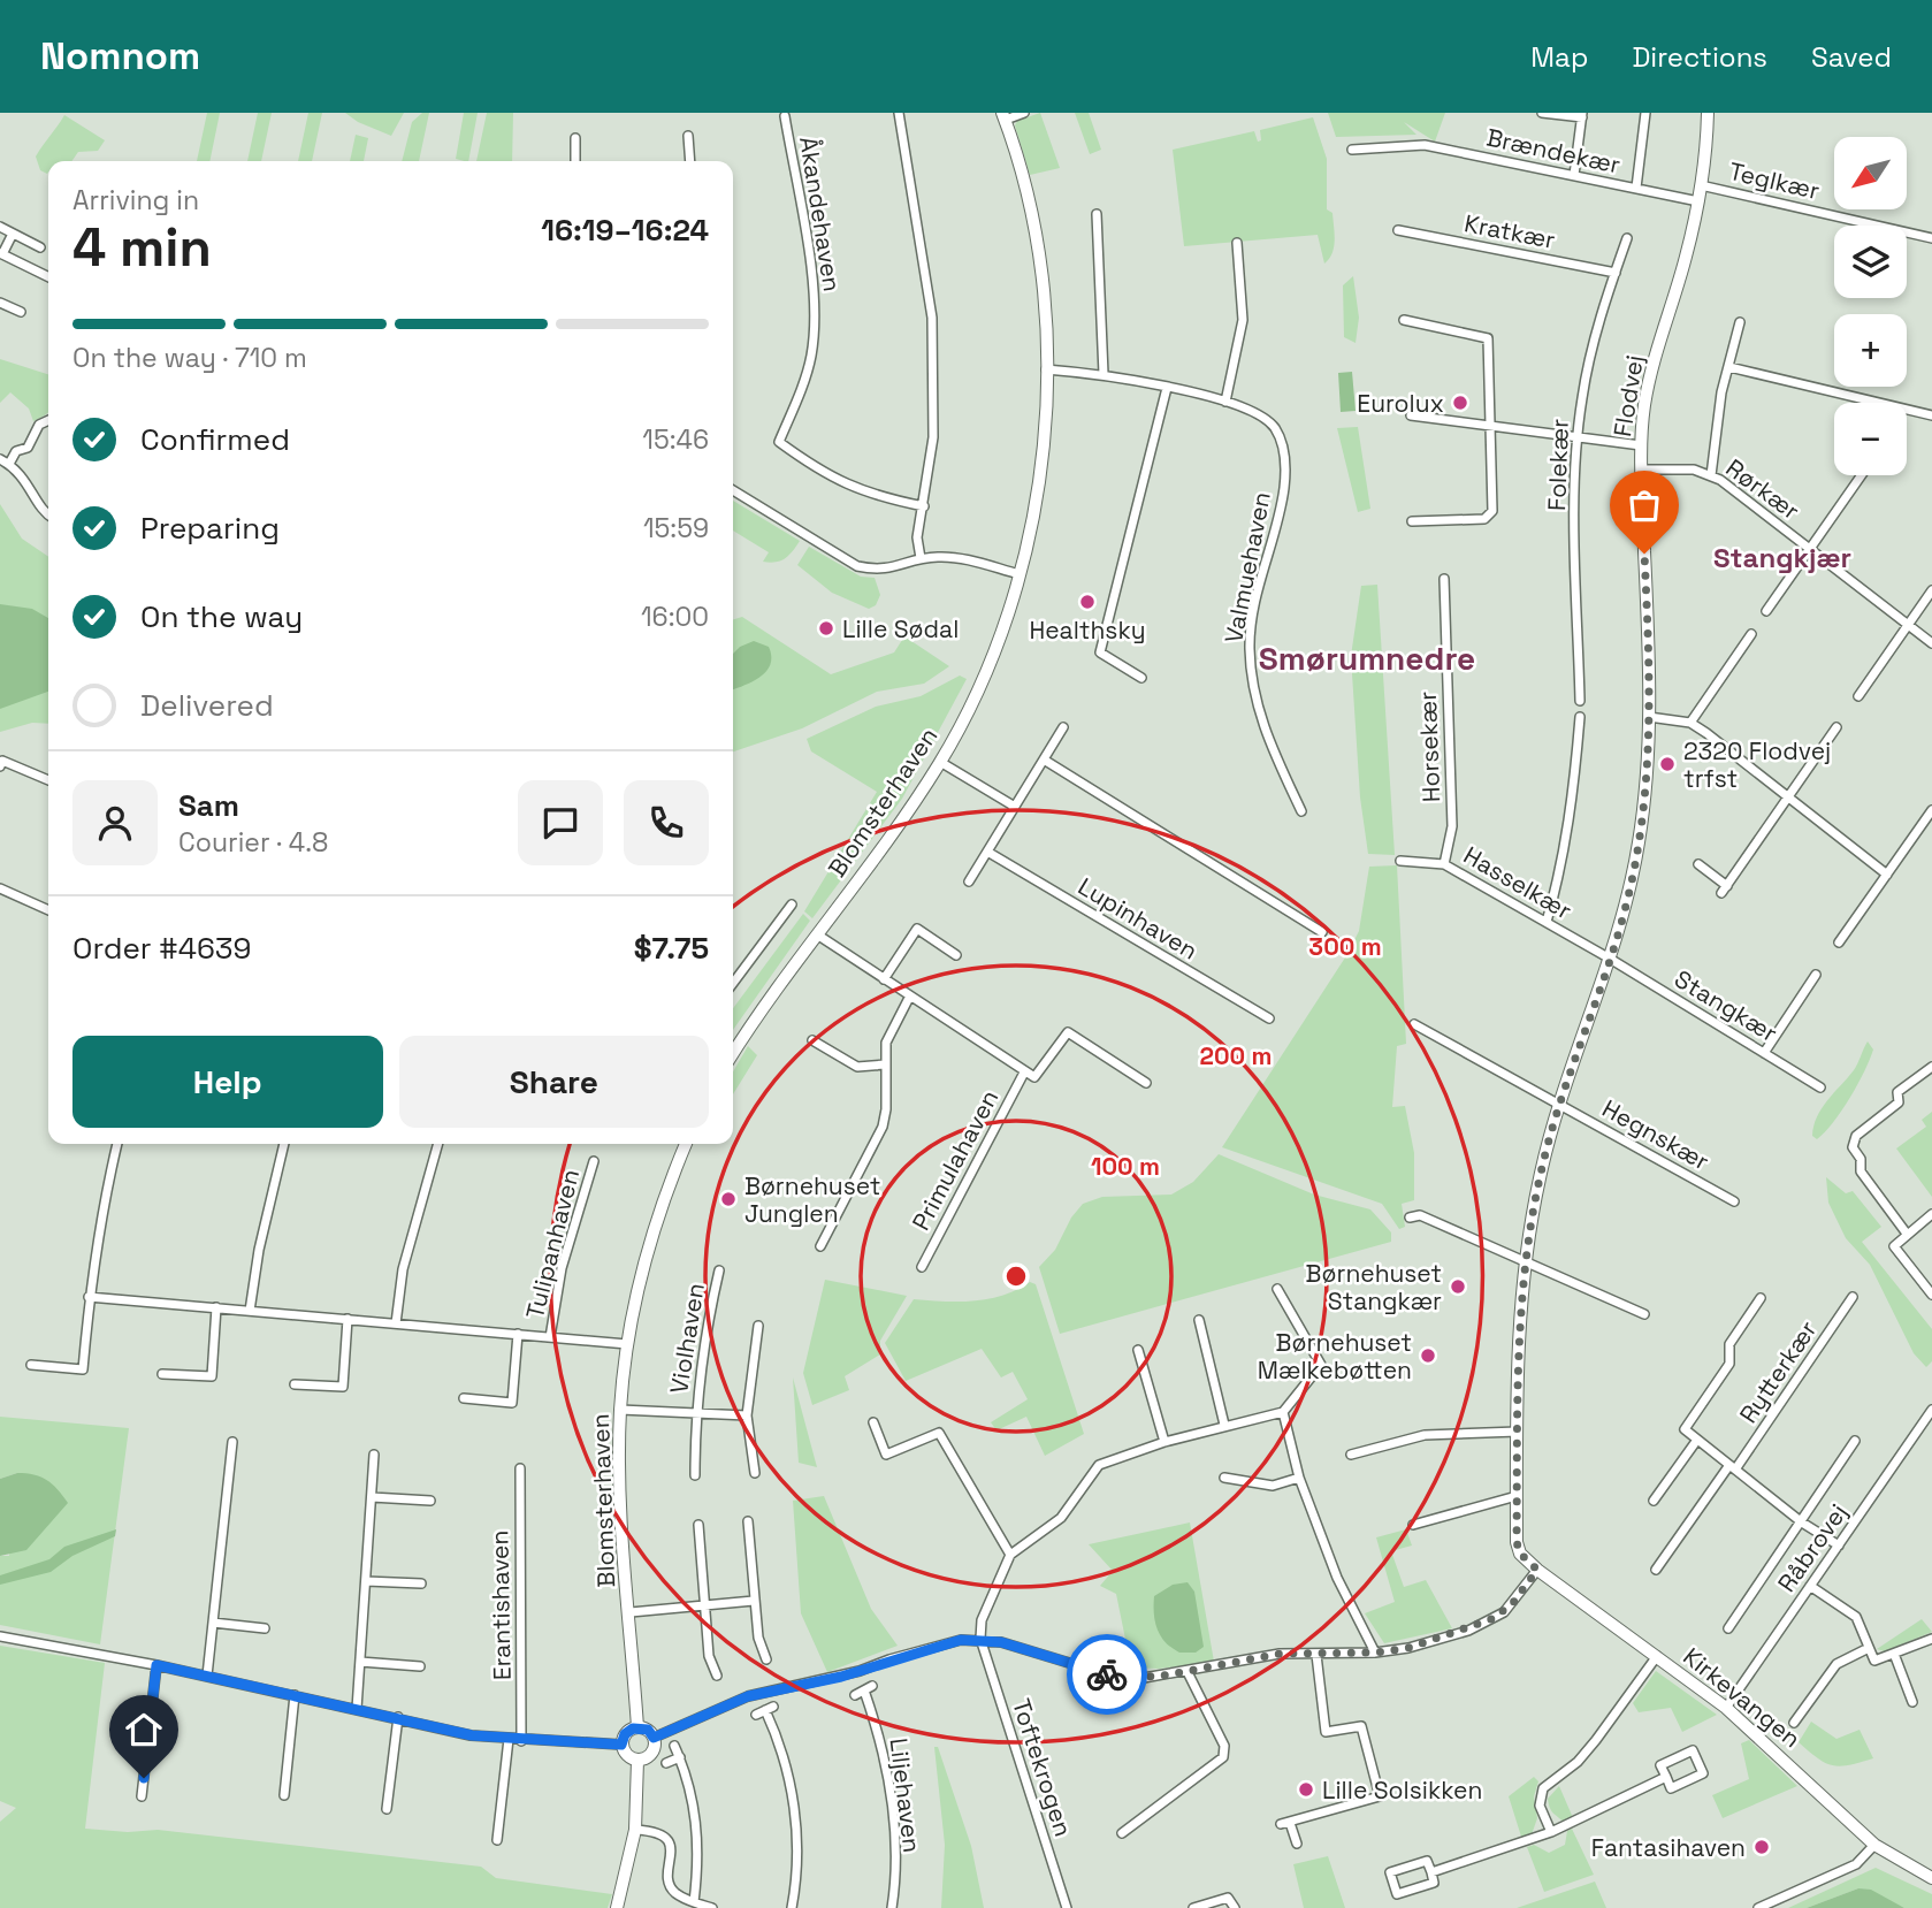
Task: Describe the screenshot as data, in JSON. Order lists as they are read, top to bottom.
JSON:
{
  "streets": {
    "street": [
      "Brændekær",
      "Teglkær",
      "Åkandehaven",
      "Kratkær",
      "Flodvej",
      "Folekær",
      "Rørkær",
      "Valmuehaven",
      "Horsekær",
      "Blomsterhaven",
      "Hasselkær",
      "Lupinhaven",
      "Stangkær",
      "Hegnskær",
      "Primulahaven",
      "Tulipanhaven",
      "Violhaven",
      "Rytterkær",
      "Råbrovej",
      "Erantishaven",
      "Kirkevangen",
      "Toftekrogen",
      "Liljehaven"
    ]
  },
  "crossings": [
    ["Brændekær", "Flodvej"],
    ["Teglkær", "Flodvej"],
    ["Kratkær", "Folekær"],
    ["Flodvej", "Rørkær"],
    ["Flodvej", "Hasselkær"],
    ["Flodvej", "Stangkær"],
    ["Flodvej", "Hegnskær"],
    ["Flodvej", "Kirkevangen"],
    ["Valmuehaven", "Blomsterhaven"],
    ["Horsekær", "Hasselkær"],
    ["Blomsterhaven", "Primulahaven"],
    ["Blomsterhaven", "Tulipanhaven"],
    ["Blomsterhaven", "Violhaven"],
    ["Hasselkær", "Stangkær"],
    ["Råbrovej", "Kirkevangen"]
  ],
  "districts": ["Stangkjær", "Smørumnedre"],
  "places": [
    "Eurolux",
    "Healthsky",
    "Lille Sødal",
    "2320 Flodvej trfst",
    "Børnehuset Junglen",
    "Børnehuset Stangkær",
    "Børnehuset Mælkebøtten",
    "Lille Solsikken",
    "Fantasihaven"
  ],
  "north": "bottom left",
  "page": {
    "header": "Nomnom",
    "nav": ["Map", "Directions", "Saved"],
    "map_buttons": ["+", "−"],
    "heading": ["4 min", "Arriving in", "16:19–16:24"],
    "panel": [
      "Sam",
      "Courier · 4.8",
      "Order #4639",
      "$7.75"
    ],
    "bar": "On the way · 710 m",
    "list": [
      ["Confirmed", "15:46"],
      ["Preparing", "15:59"],
      ["On the way", "16:00"],
      "Delivered"
    ],
    "buttons": ["Help", "Share"]
  },
  "rings": ["300 m", "200 m", "100 m"]
}
